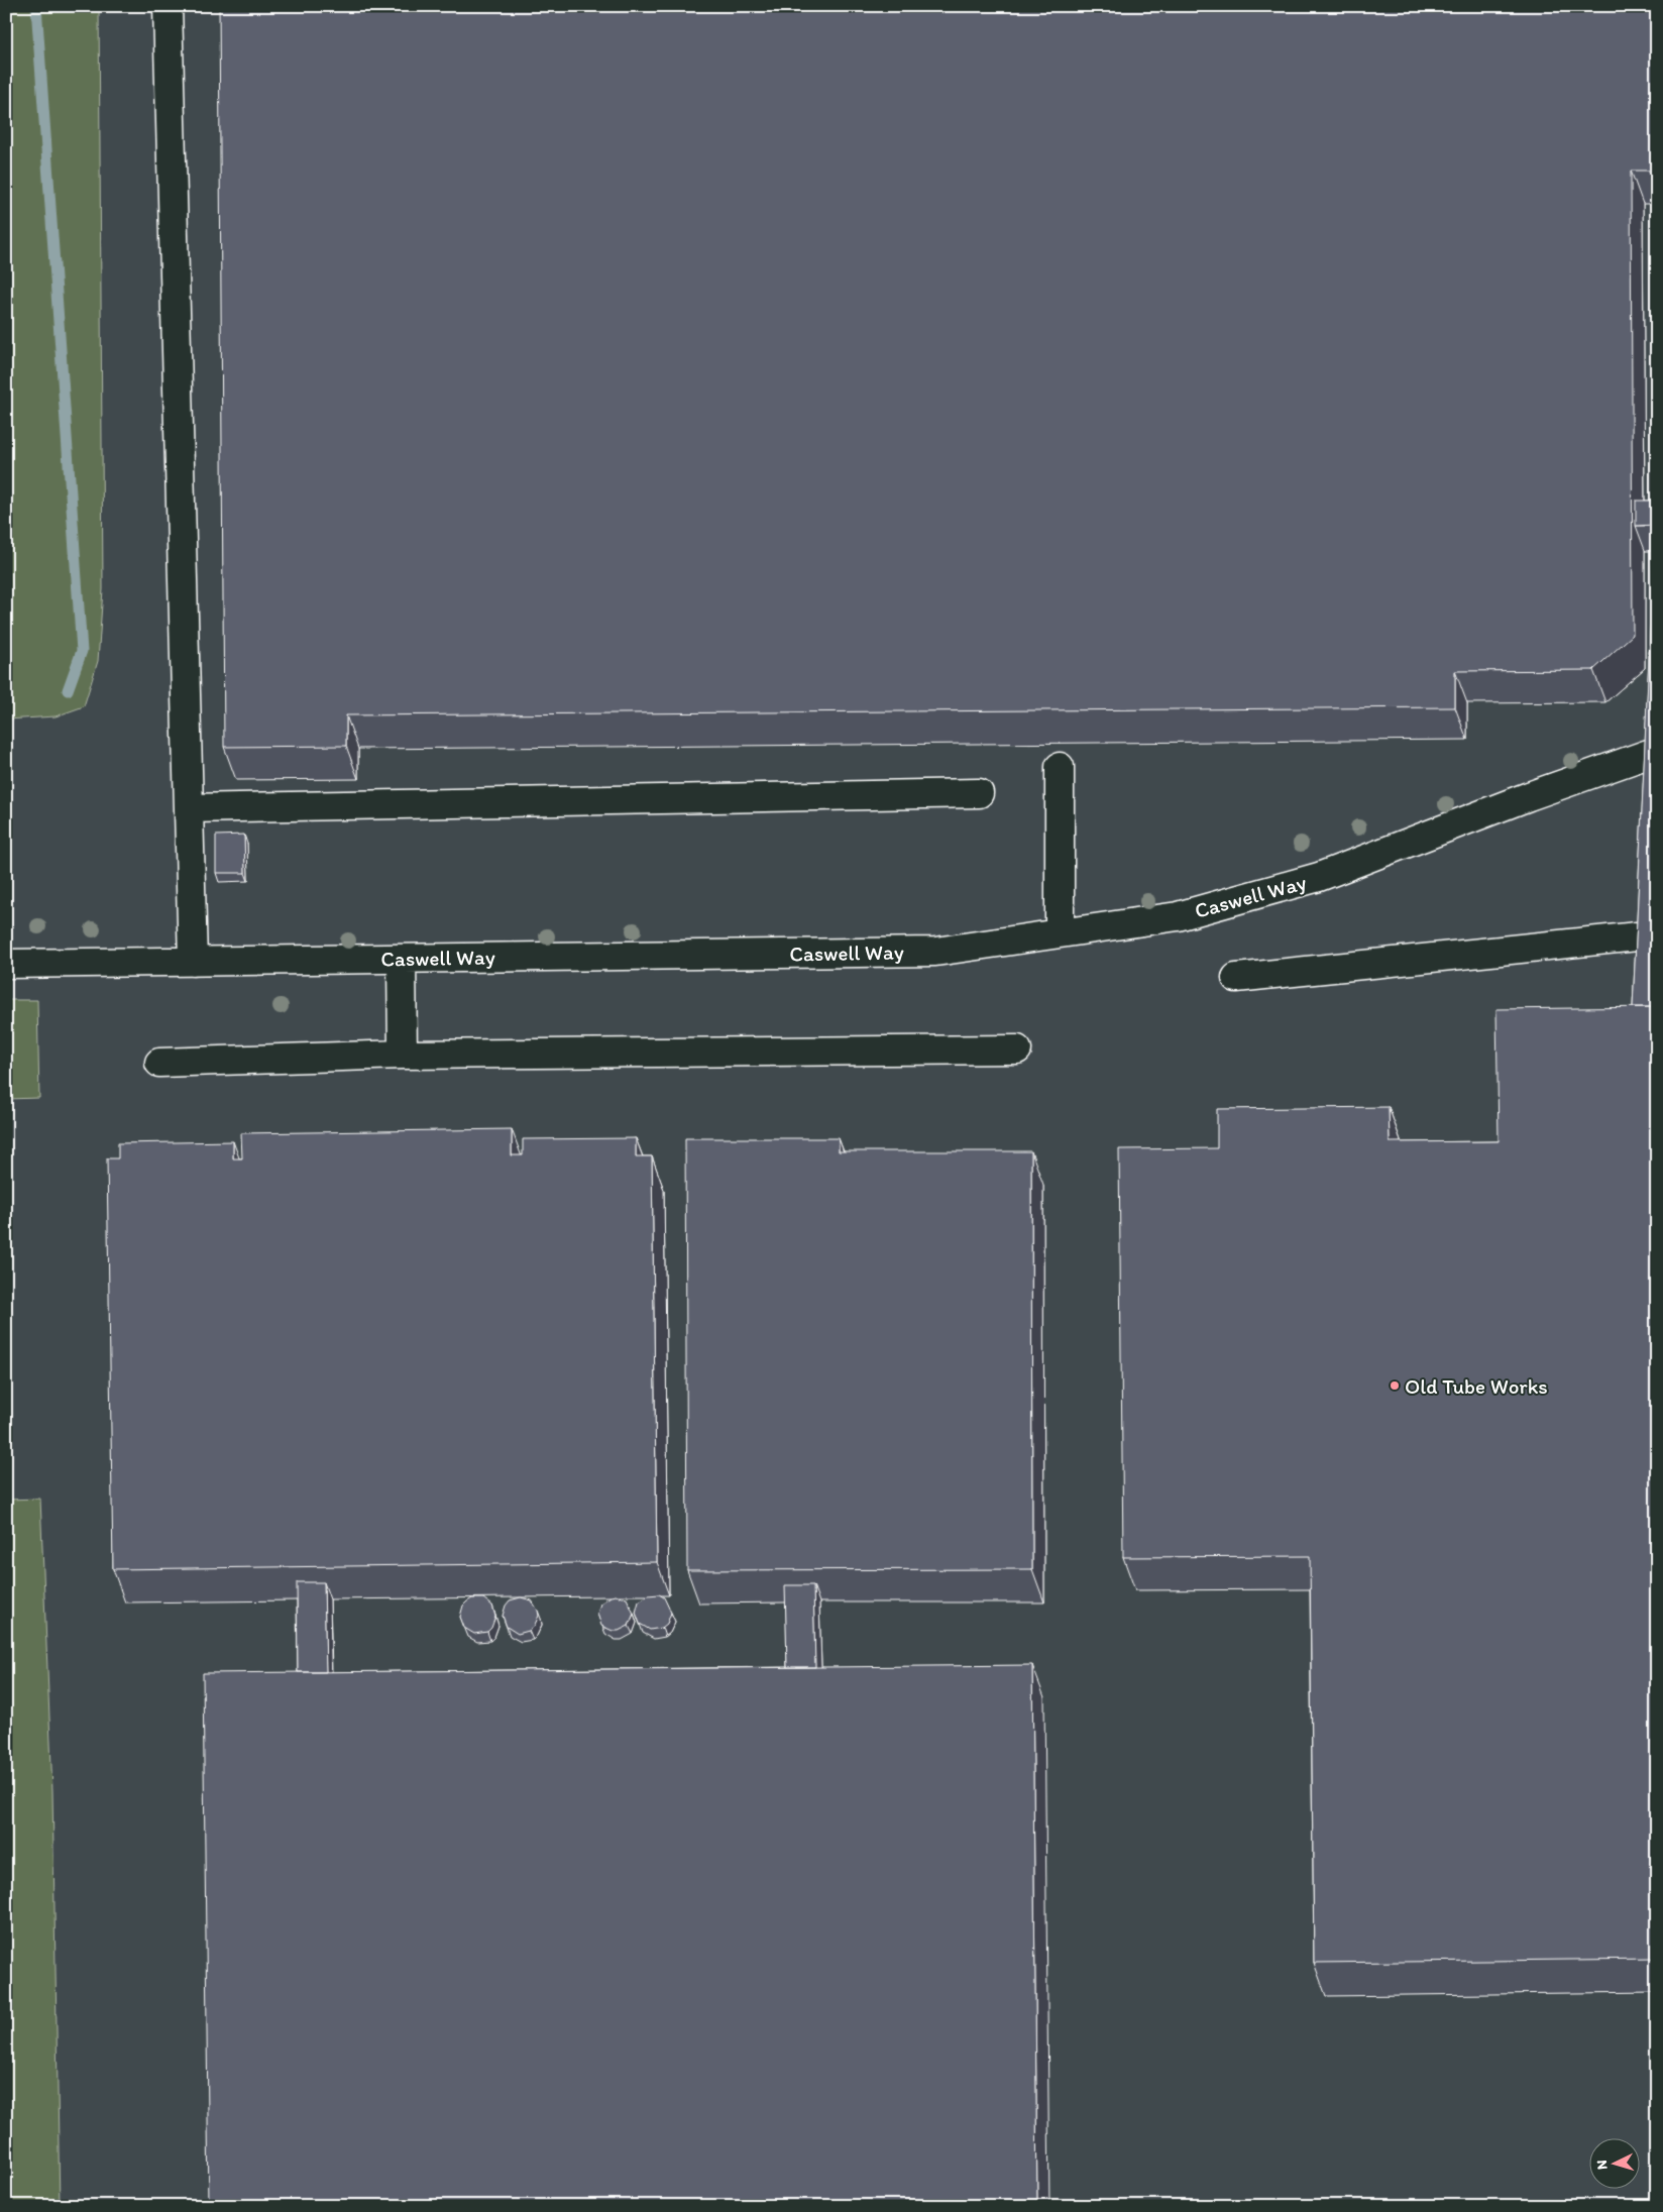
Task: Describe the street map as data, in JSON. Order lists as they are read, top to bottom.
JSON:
{
  "streets": {
    "street": ["Caswell Way"]
  },
  "places": ["Old Tube Works"],
  "north": "left"
}
